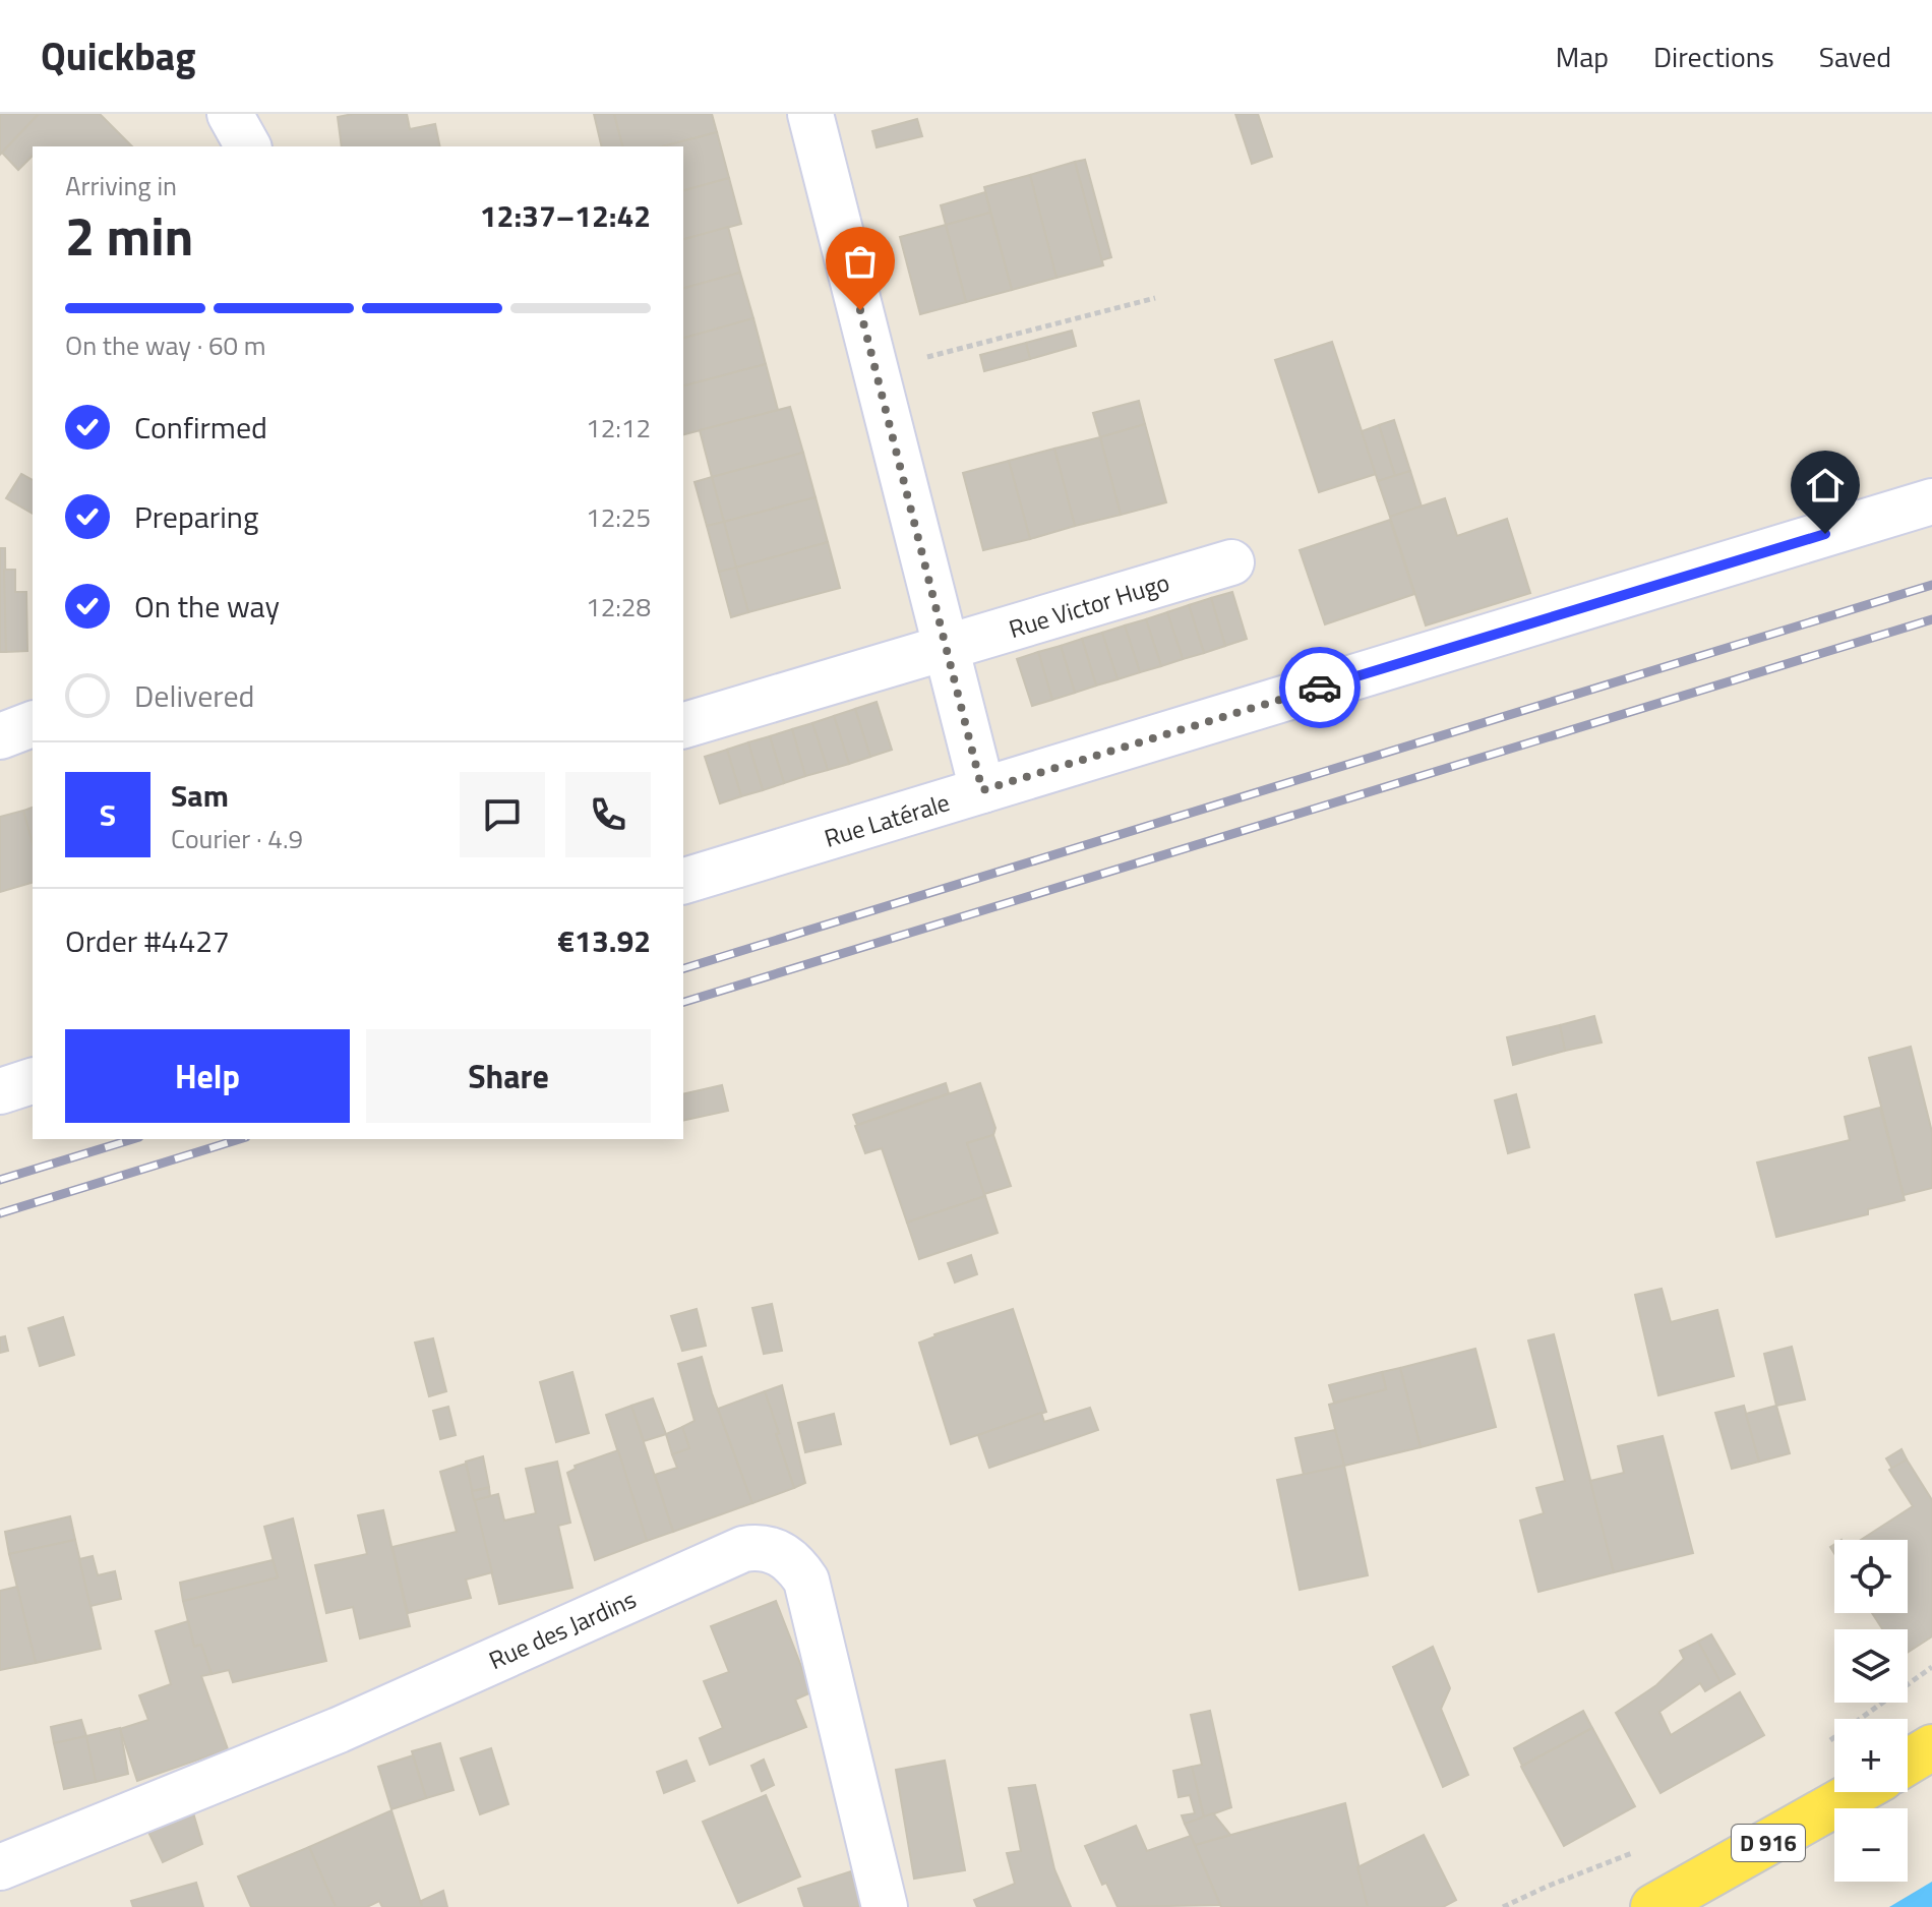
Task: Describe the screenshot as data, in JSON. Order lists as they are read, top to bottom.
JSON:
{
  "streets": {
    "main road": ["D 916"],
    "street": ["Rue Victor Hugo", "Rue Latérale", "Rue des Jardins"]
  },
  "page": {
    "header": "Quickbag",
    "nav": ["Map", "Directions", "Saved"],
    "heading": ["2 min", "Arriving in", "12:37–12:42"],
    "panel": [
      "Sam",
      "Courier · 4.9",
      "Order #4427",
      "€13.92"
    ],
    "bar": "On the way · 60 m",
    "list": [
      ["Confirmed", "12:12"],
      ["Preparing", "12:25"],
      ["On the way", "12:28"],
      "Delivered"
    ],
    "round": "S",
    "buttons": ["Help", "Share"],
    "map_buttons": ["+", "−"]
  }
}
